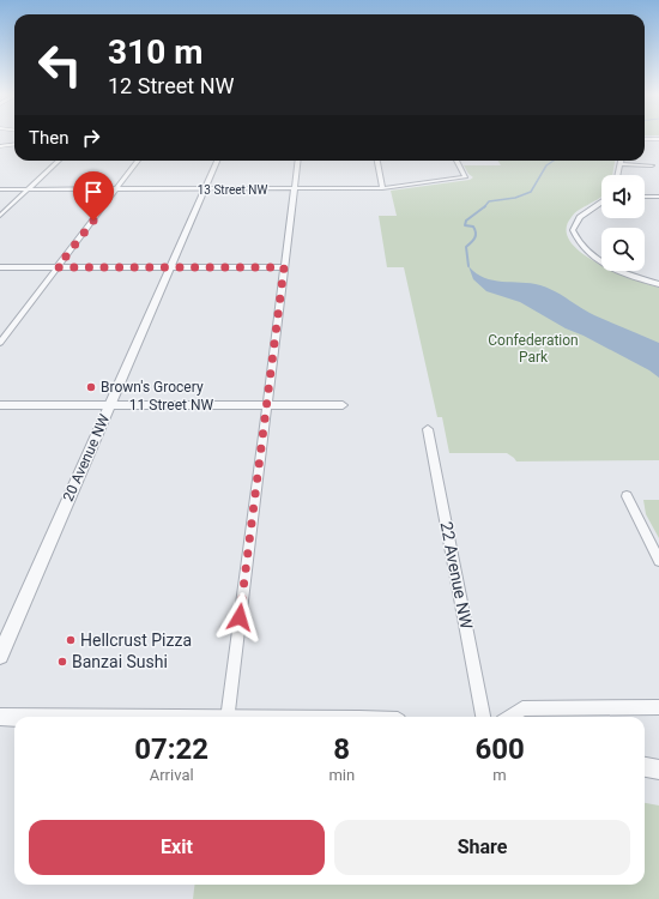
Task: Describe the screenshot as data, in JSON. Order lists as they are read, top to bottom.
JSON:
{
  "streets": {
    "street": [
      "13 Street NW",
      "11 Street NW",
      "20 Avenue NW",
      "22 Avenue NW"
    ]
  },
  "crossings": [
    ["13 Street NW", "20 Avenue NW"],
    ["11 Street NW", "20 Avenue NW"]
  ],
  "parks": ["Confederation Park"],
  "places": ["Brown's Grocery", "Hellcrust Pizza", "Banzai Sushi"],
  "page": {
    "turn": ["310 m", "12 Street NW"],
    "then": "Then",
    "eta": [
      "07:22",
      "Arrival",
      "8",
      "min",
      "600",
      "m"
    ],
    "buttons": ["Exit", "Share"]
  }
}
